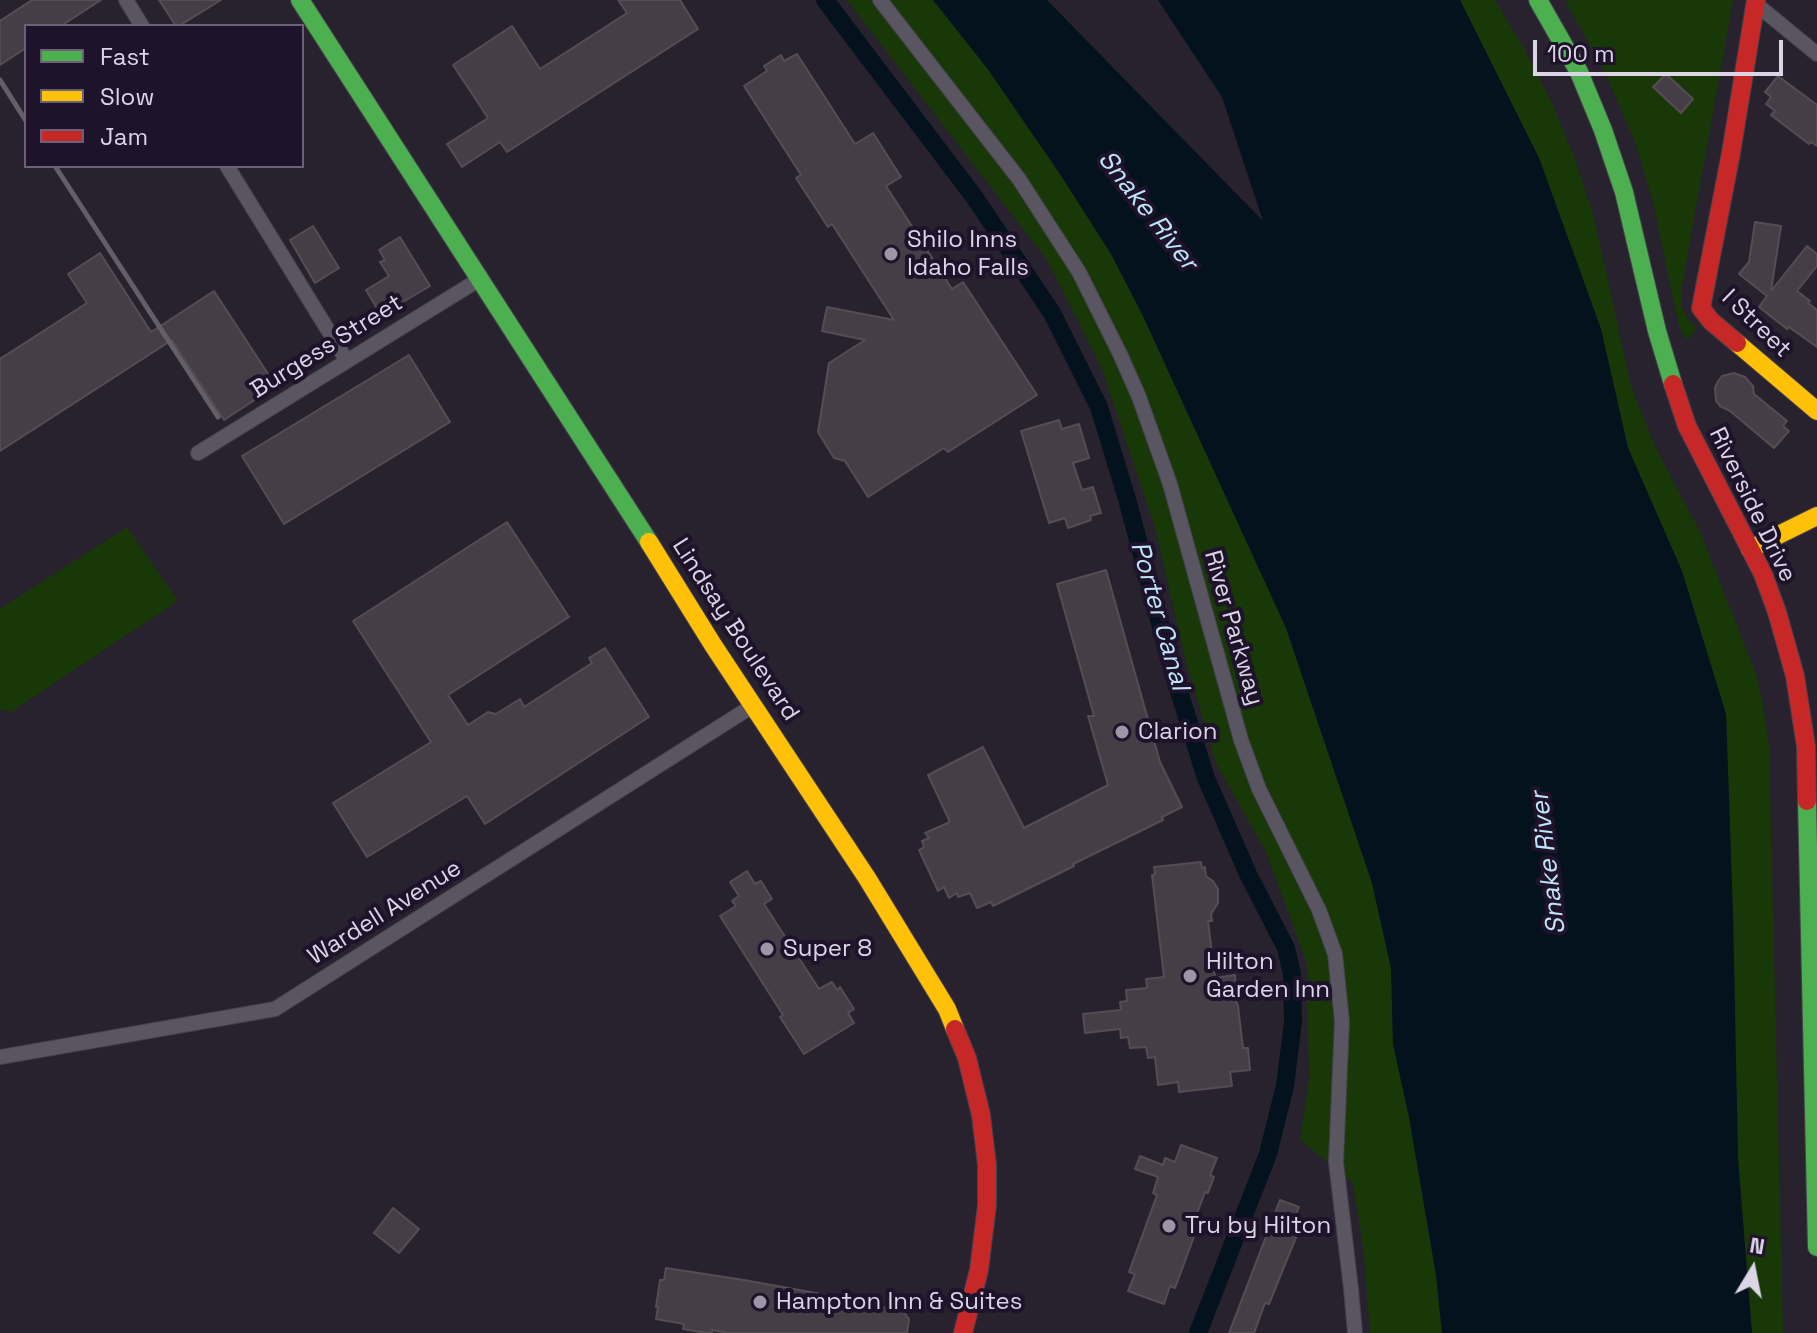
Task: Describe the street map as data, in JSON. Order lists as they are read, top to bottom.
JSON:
{
  "streets": {
    "street": [
      "I Street",
      "Burgess Street",
      "Riverside Drive",
      "River Parkway",
      "Lindsay Boulevard",
      "Wardell Avenue"
    ]
  },
  "crossings": [
    ["Burgess Street", "Lindsay Boulevard"],
    ["Lindsay Boulevard", "Wardell Avenue"]
  ],
  "water": ["Snake River", "Porter Canal"],
  "places": [
    "Shilo Inns Idaho Falls",
    "Clarion",
    "Super 8",
    "Hilton Garden Inn",
    "Tru by Hilton",
    "Hampton Inn & Suites"
  ],
  "legend": ["Fast", "Slow", "Jam"],
  "scale_bar": "100 m",
  "north": "top"
}
